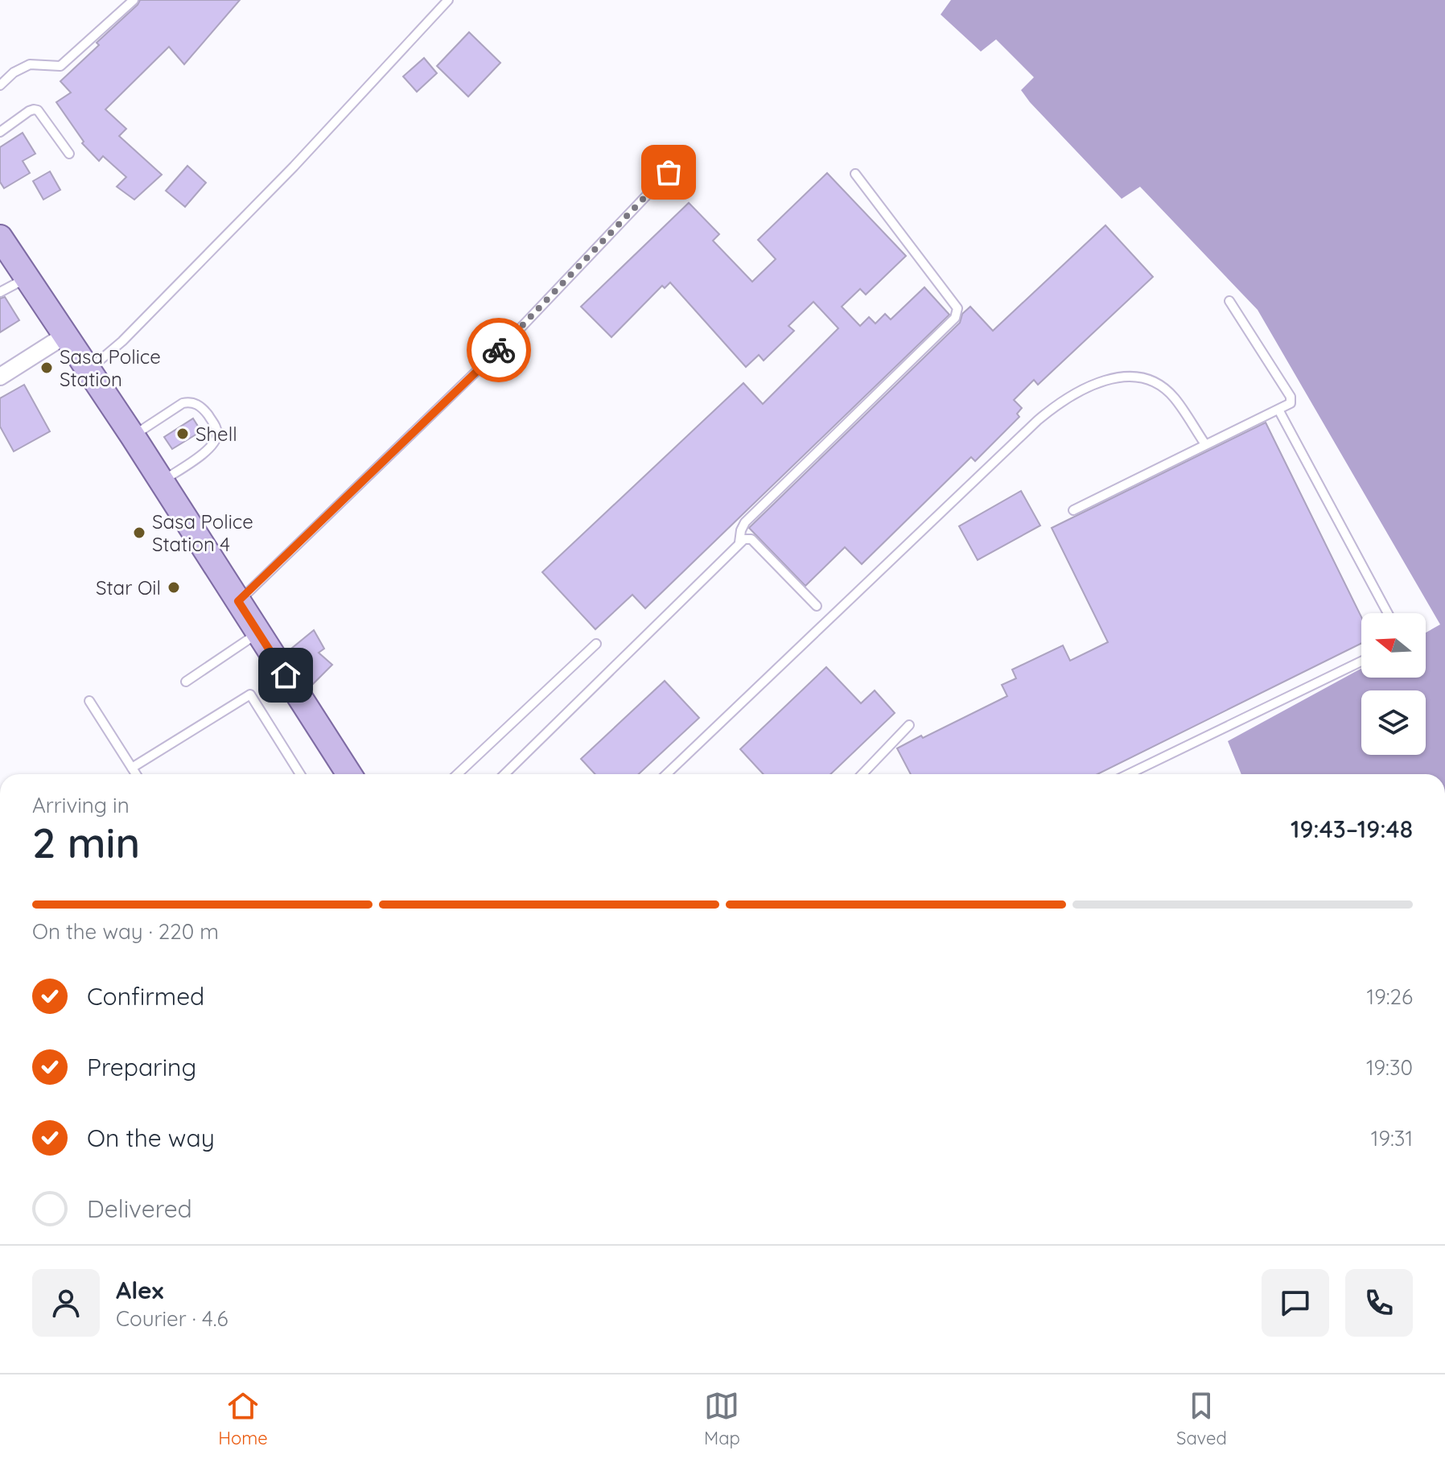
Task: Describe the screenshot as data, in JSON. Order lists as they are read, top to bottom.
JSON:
{
  "places": [
    "Sasa Police Station",
    "Shell",
    "Sasa Police Station 4",
    "Star Oil"
  ],
  "north": "left",
  "page": {
    "heading": ["2 min", "Arriving in", "19:43–19:48"],
    "panel": ["Alex", "Courier · 4.6"],
    "bar": "On the way · 220 m",
    "list": [
      ["Confirmed", "19:26"],
      ["Preparing", "19:30"],
      ["On the way", "19:31"],
      "Delivered"
    ],
    "tabs": ["Home", "Map", "Saved"]
  }
}
